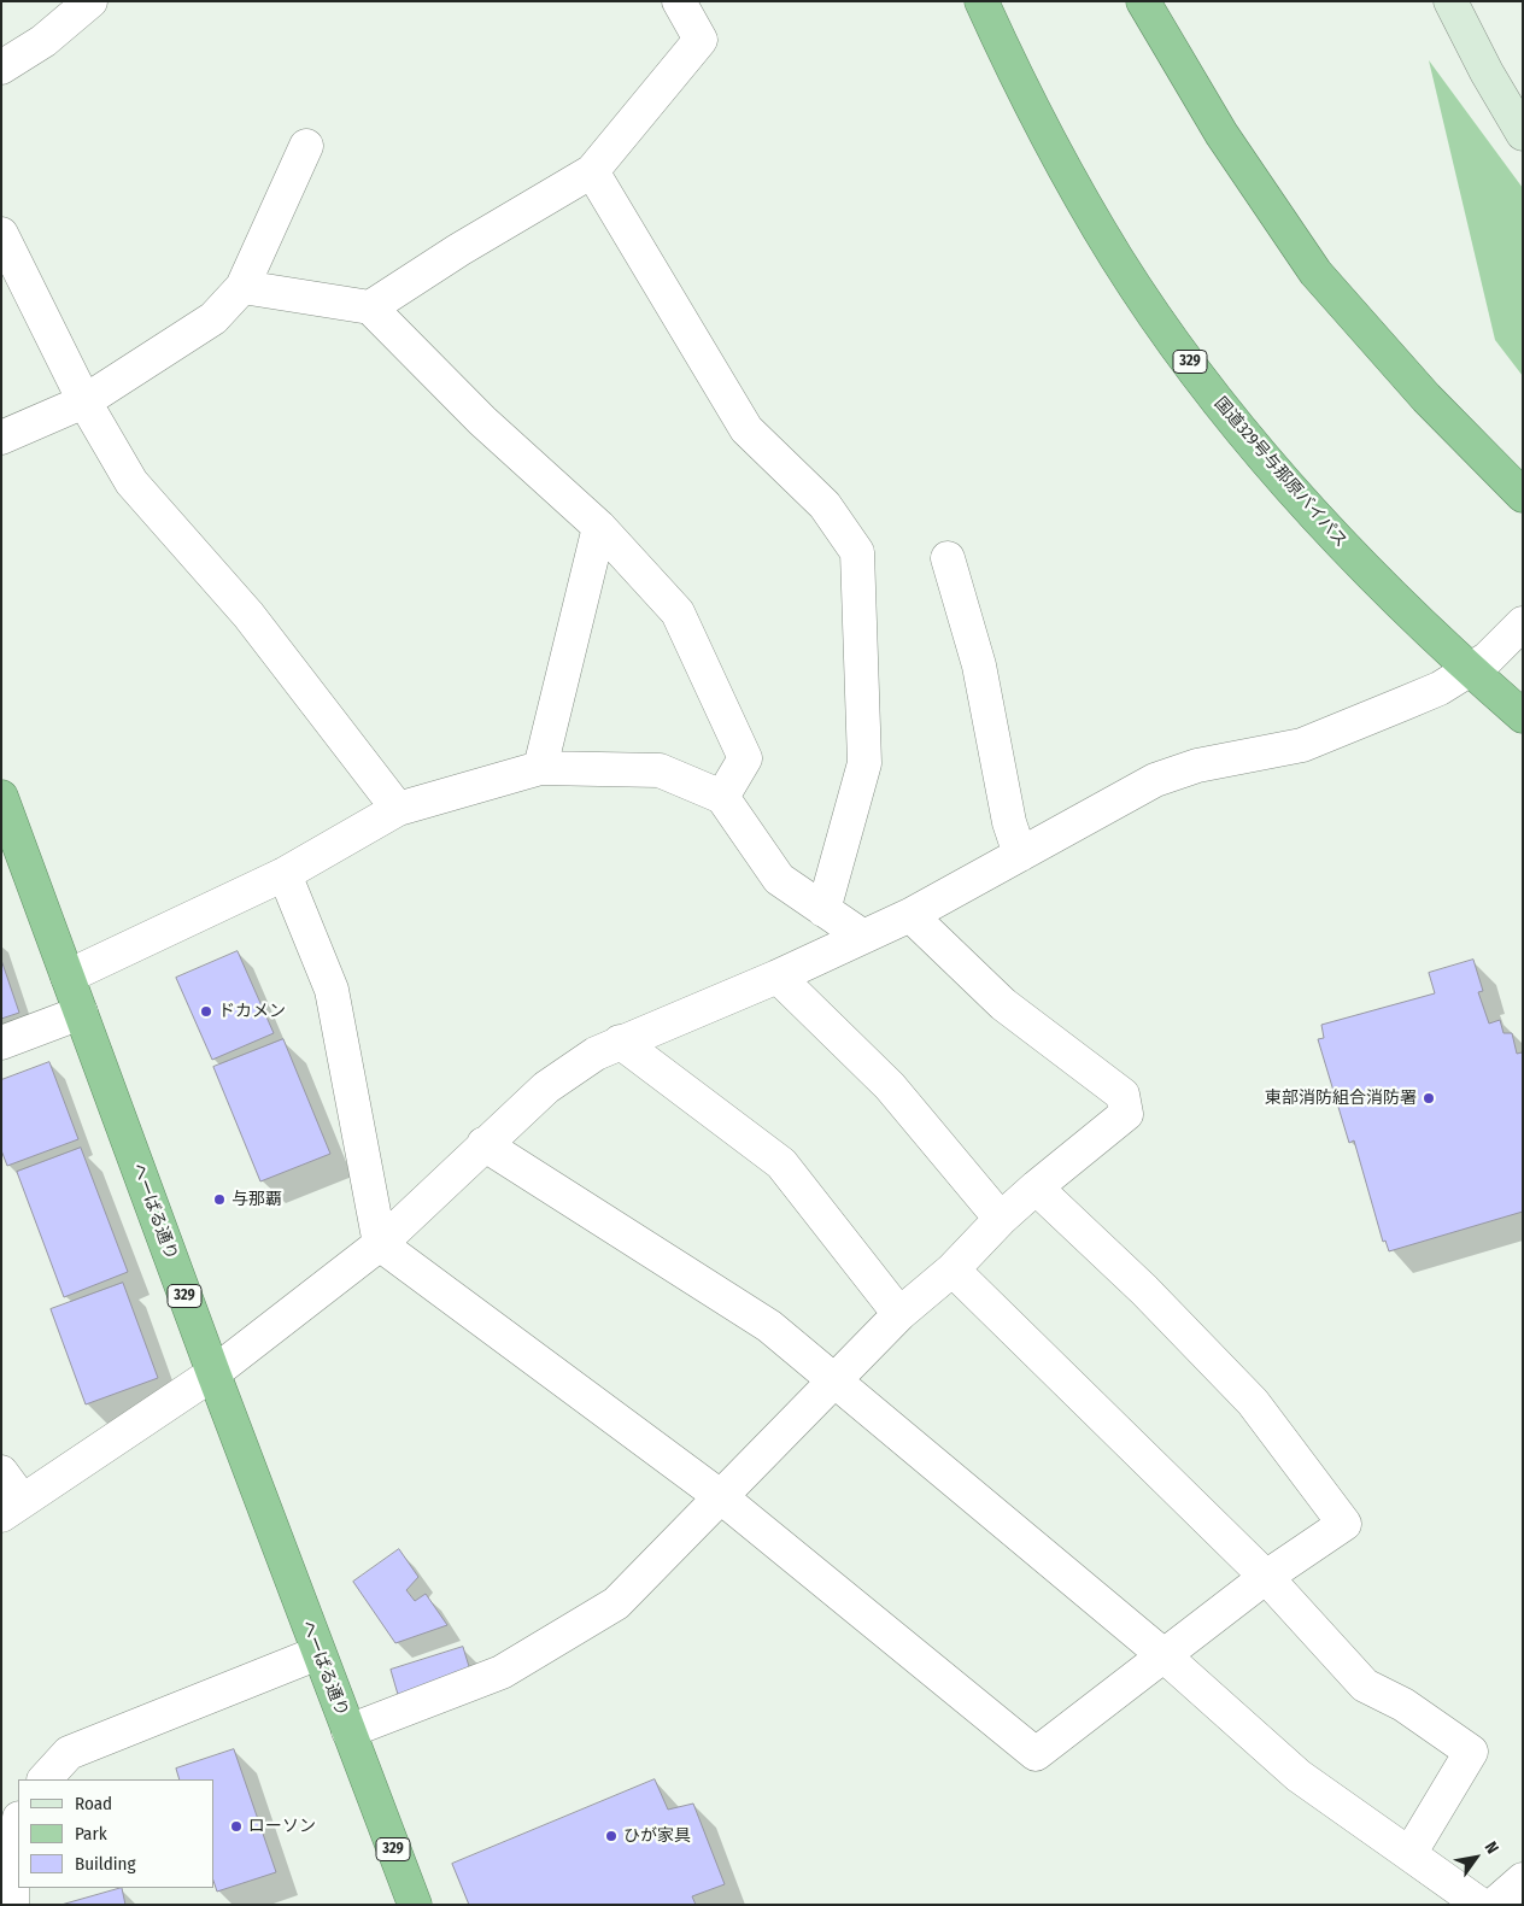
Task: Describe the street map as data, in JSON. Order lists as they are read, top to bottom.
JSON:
{
  "streets": {
    "highway": ["329", "国道329号与那原バイパス", "へーばる通り"]
  },
  "places": [
    "ドカメン",
    "東部消防組合消防署",
    "与那覇",
    "ローソン",
    "ひが家具"
  ],
  "legend": ["Road", "Park", "Building"],
  "north": "top right"
}
